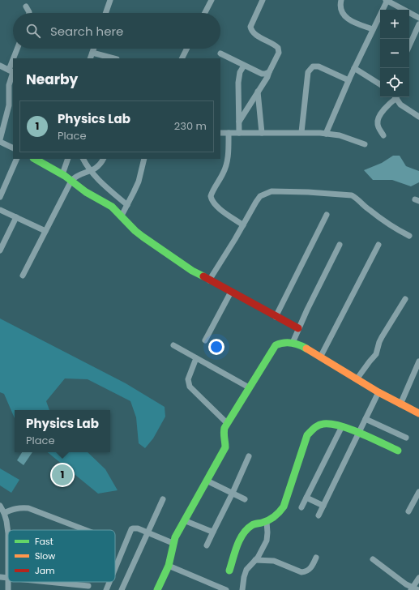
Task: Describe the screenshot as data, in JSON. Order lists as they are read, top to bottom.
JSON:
{
  "legend": ["Fast", "Slow", "Jam"],
  "page": {
    "map_buttons": ["+", "−"],
    "search": "Search here",
    "heading": "Nearby",
    "list": [
      {
        "mark": "1",
        "name": "Physics Lab",
        "note": "Place",
        "value": "230 m"
      }
    ],
    "popup": ["Physics Lab", "Place"],
    "pins": "1"
  }
}
